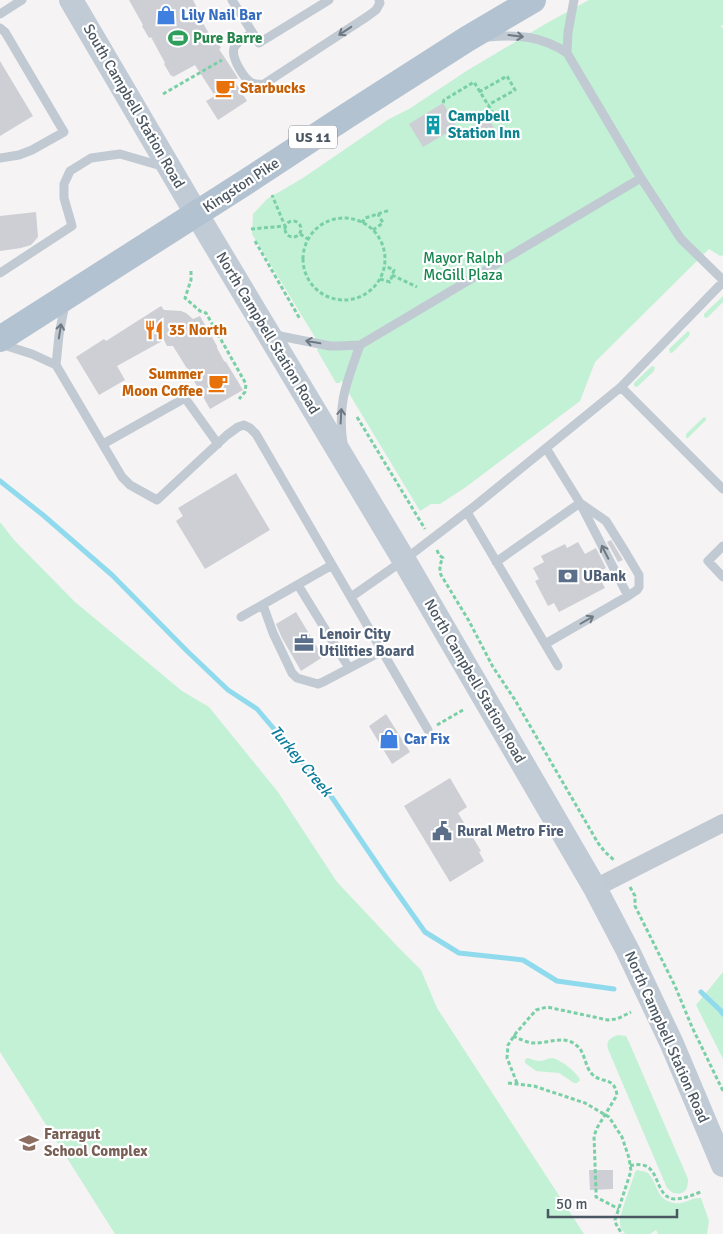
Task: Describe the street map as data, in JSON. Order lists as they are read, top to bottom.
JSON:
{
  "streets": {
    "main road": [
      "South Campbell Station Road",
      "US 11",
      "Kingston Pike",
      "North Campbell Station Road"
    ]
  },
  "crossings": [
    ["South Campbell Station Road", "Kingston Pike"],
    ["South Campbell Station Road", "North Campbell Station Road"],
    ["Kingston Pike", "North Campbell Station Road"]
  ],
  "water": ["Turkey Creek"],
  "parks": ["Mayor Ralph McGill Plaza"],
  "places": {
    "shop": ["Lily Nail Bar", "Car Fix"],
    "sports": ["Pure Barre"],
    "cafe": ["Starbucks", "Summer Moon Coffee"],
    "building": ["Campbell Station Inn"],
    "restaurant": ["35 North"],
    "bank": ["UBank"],
    "office": ["Lenoir City Utilities Board"],
    "public building": ["Rural Metro Fire"],
    "school or university": ["Farragut School Complex"]
  },
  "scale_bar": "50 m"
}
